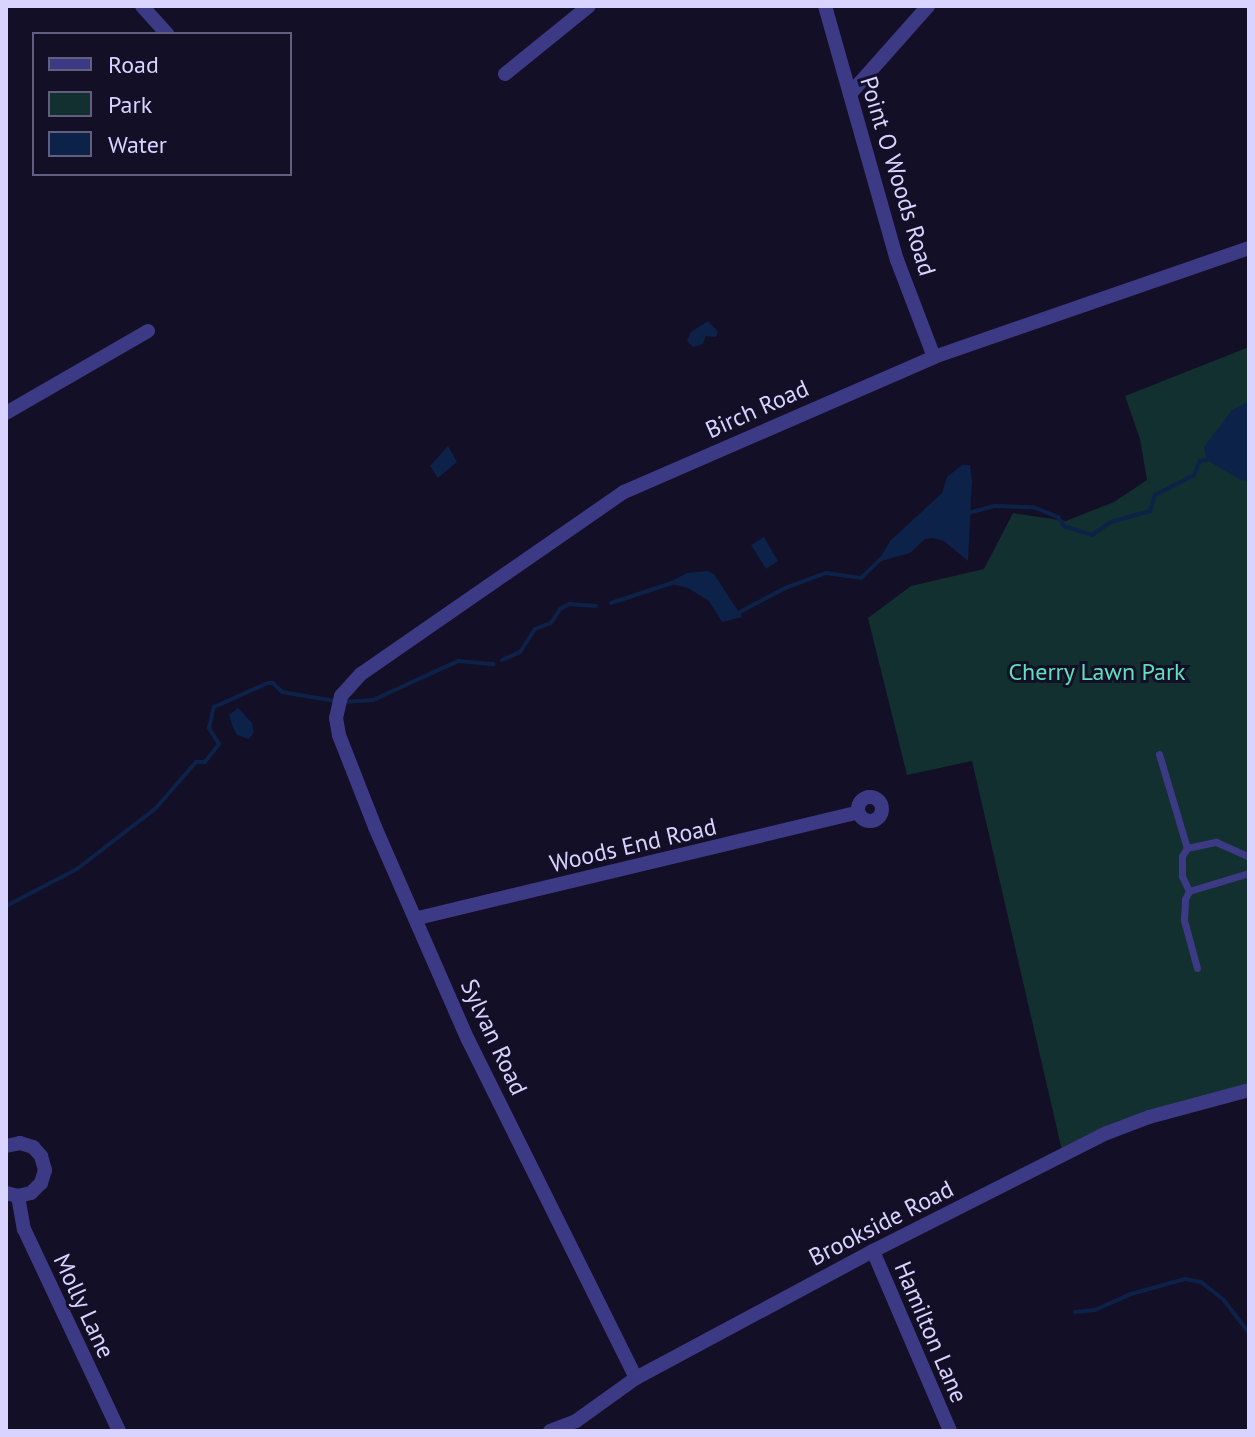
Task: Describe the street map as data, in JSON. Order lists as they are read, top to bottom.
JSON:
{
  "streets": {
    "street": [
      "Point O Woods Road",
      "Birch Road",
      "Woods End Road",
      "Sylvan Road",
      "Brookside Road",
      "Molly Lane",
      "Hamilton Lane"
    ]
  },
  "crossings": [
    ["Point O Woods Road", "Birch Road"],
    ["Birch Road", "Sylvan Road"],
    ["Woods End Road", "Sylvan Road"],
    ["Sylvan Road", "Brookside Road"],
    ["Brookside Road", "Hamilton Lane"]
  ],
  "parks": ["Cherry Lawn Park"],
  "legend": ["Road", "Park", "Water"]
}
